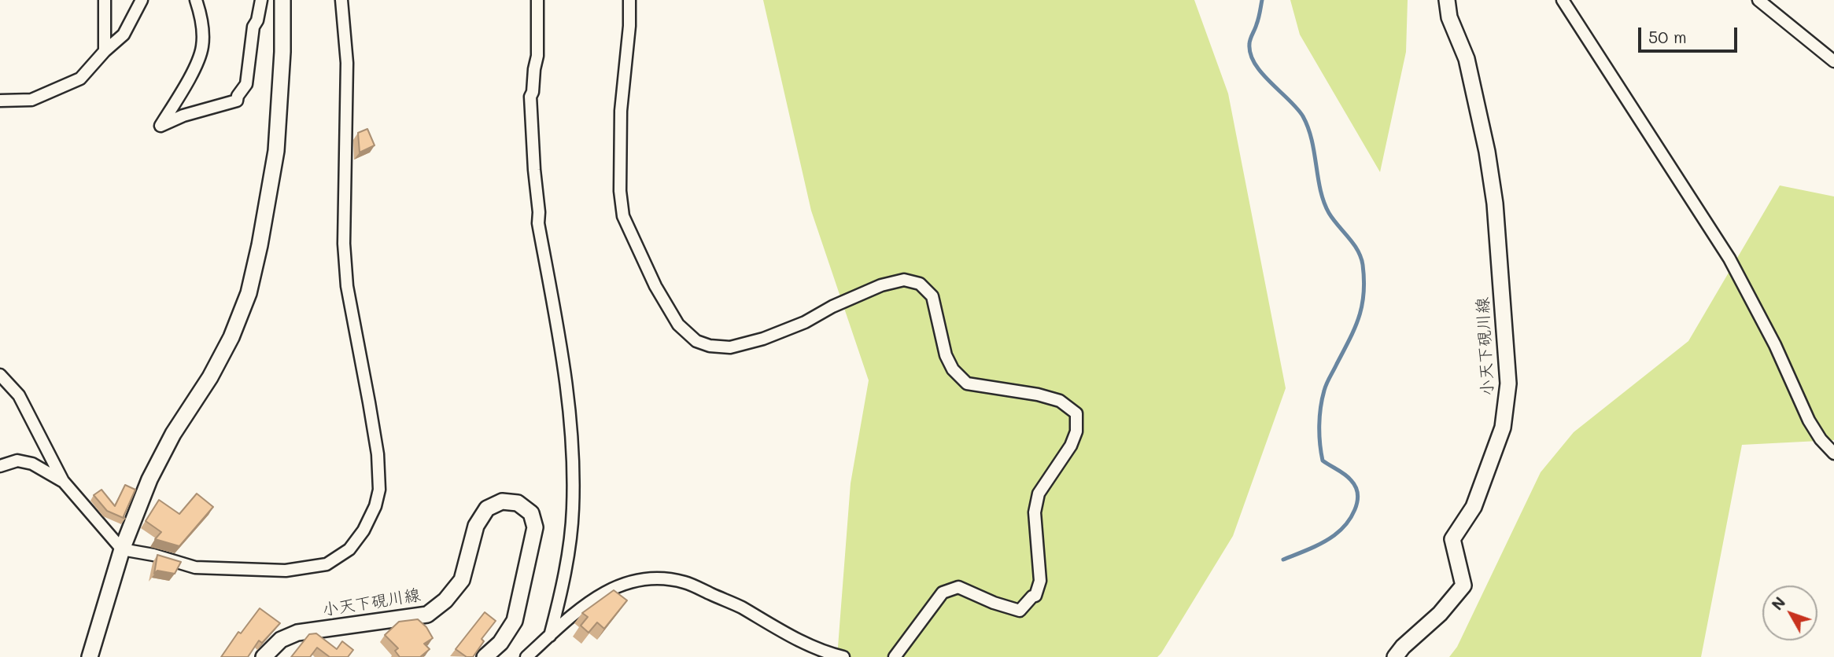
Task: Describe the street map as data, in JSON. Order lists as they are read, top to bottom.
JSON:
{
  "streets": {
    "main road": ["小天下硯川線"]
  },
  "scale_bar": "50 m",
  "north": "top left"
}
